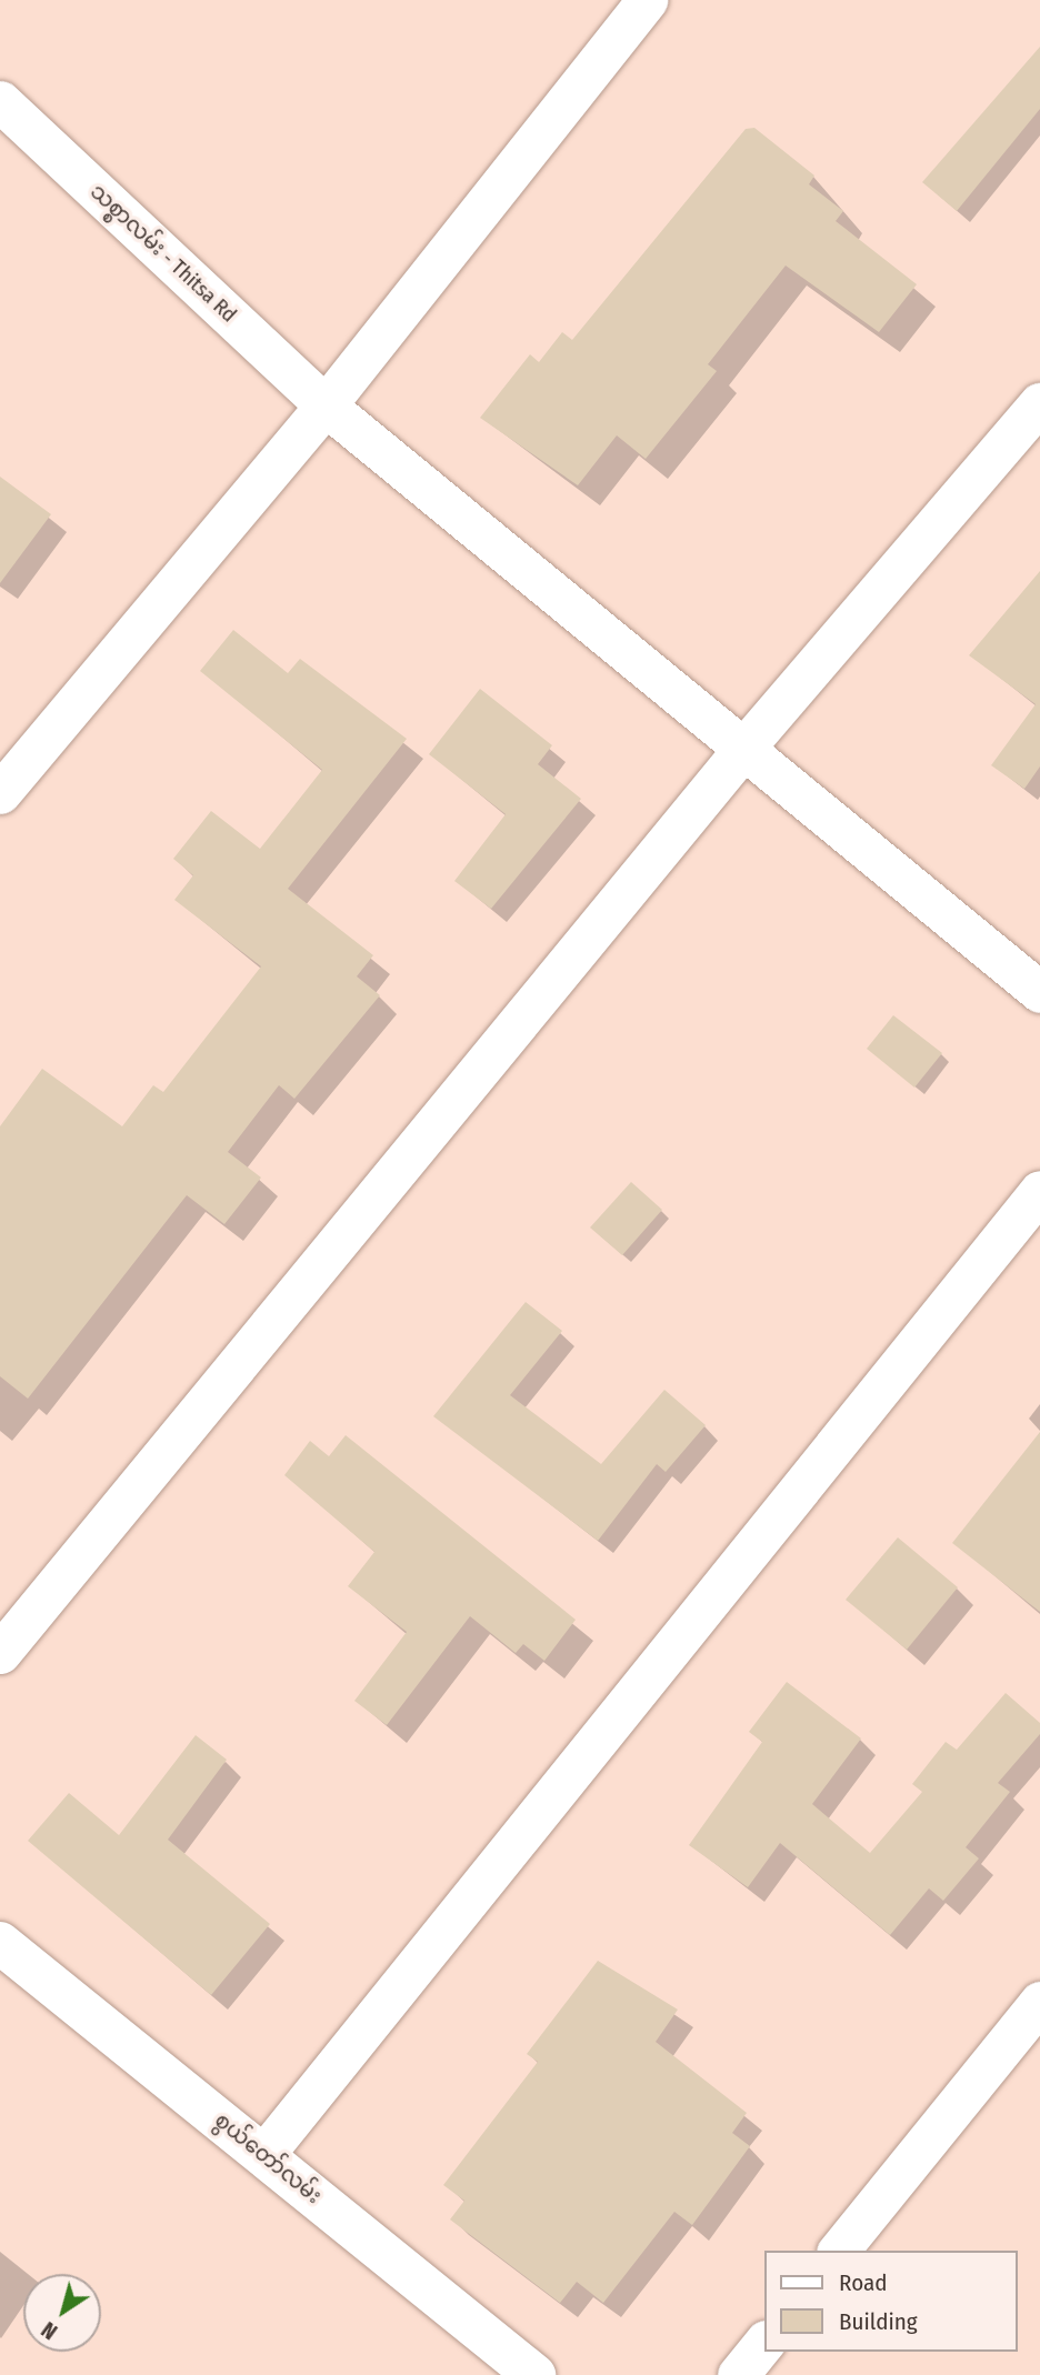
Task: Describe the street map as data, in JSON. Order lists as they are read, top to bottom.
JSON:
{
  "streets": {
    "street": ["သစ္စာလမ်း - Thitsa Rd", "စွယ်တော်လမ်း"]
  },
  "legend": ["Road", "Building"],
  "north": "bottom left"
}
